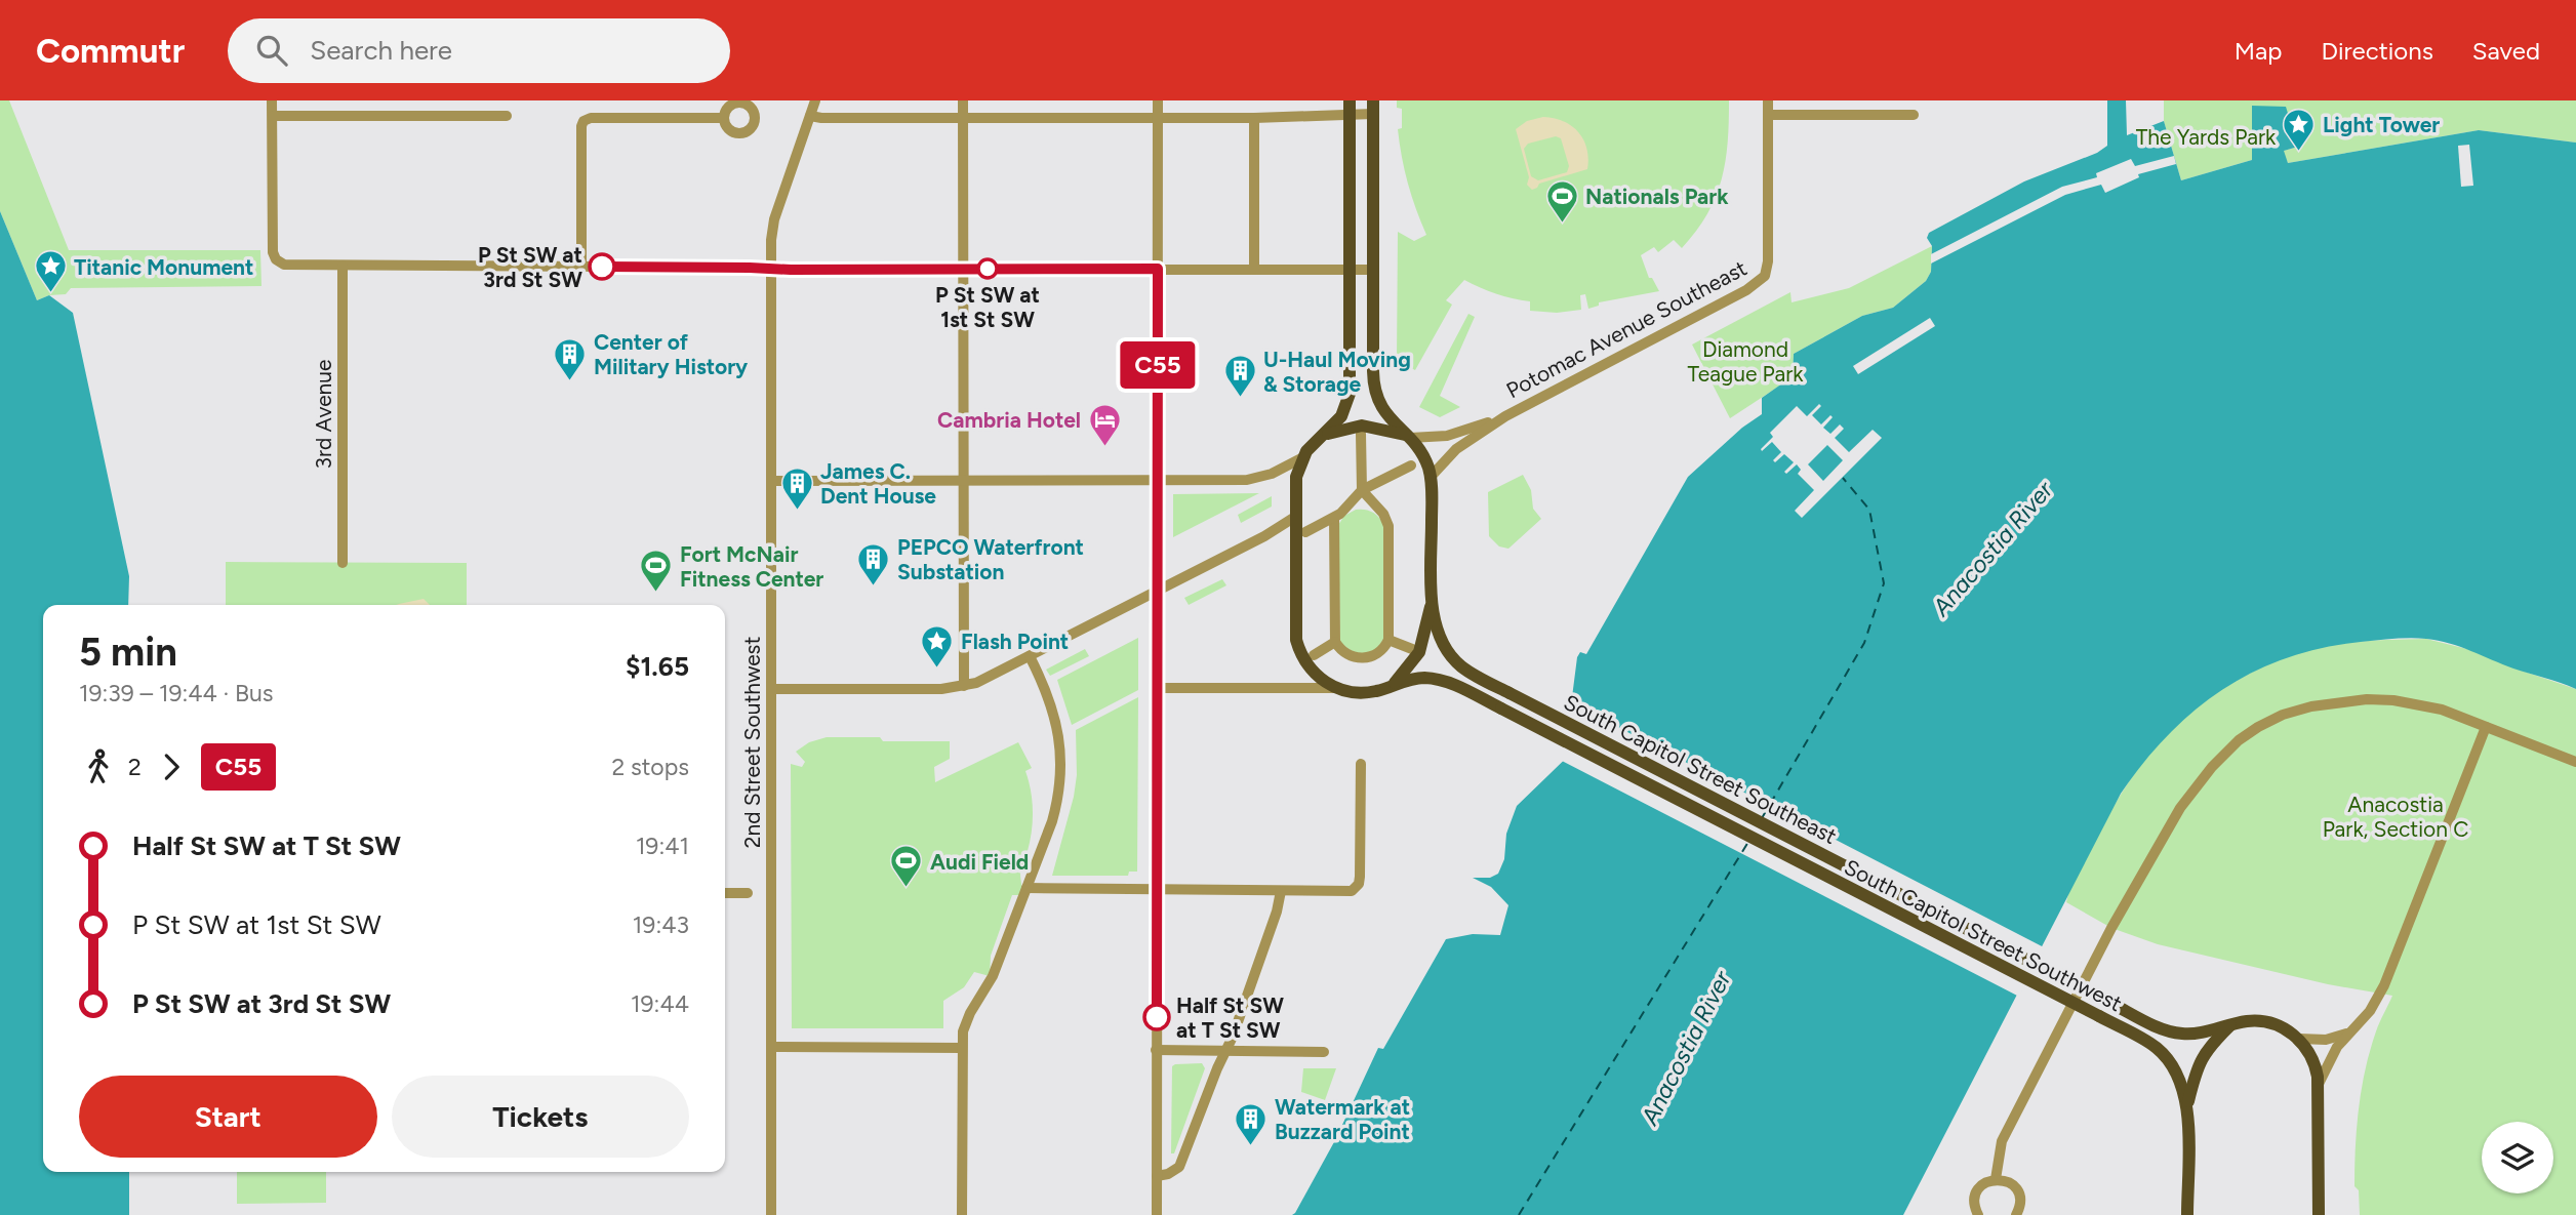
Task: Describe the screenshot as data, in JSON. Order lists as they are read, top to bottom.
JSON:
{
  "streets": {
    "main road": ["South Capitol Street Southeast", "South Capitol Street Southwest"],
    "street": ["Potomac Avenue Southeast", "3rd Avenue", "2nd Street Southwest"]
  },
  "crossings": [
    ["Potomac Avenue Southeast", "South Capitol Street Southeast"]
  ],
  "water": ["Anacostia River"],
  "parks": ["The Yards Park", "Diamond Teague Park", "Anacostia Park, Section C"],
  "places": {
    "place": ["Light Tower", "Titanic Monument", "Flash Point"],
    "sports": ["Nationals Park", "Fort McNair Fitness Center", "Audi Field"],
    "other": ["P St SW at 3rd St SW", "P St SW at 1st St SW", "Half St SW at T St SW"],
    "building": [
      "Center of Military History",
      "U-Haul Moving & Storage",
      "James C. Dent House",
      "PEPCO Waterfront Substation",
      "Watermark at Buzzard Point"
    ],
    "hotel": ["Cambria Hotel"]
  },
  "lines": ["bus line C55"],
  "page": {
    "header": "Commutr",
    "search": "Search here",
    "nav": ["Map", "Directions", "Saved"],
    "on_map": "C55",
    "heading": ["5 min", "19:39 – 19:44 · Bus", "$1.65"],
    "legs": ["2", "C55", "2 stops"],
    "list": [
      {
        "name": "Half St SW at T St SW",
        "value": "19:41"
      },
      {
        "name": "P St SW at 1st St SW",
        "value": "19:43"
      },
      {
        "name": "P St SW at 3rd St SW",
        "value": "19:44"
      }
    ],
    "buttons": ["Start", "Tickets"]
  }
}
